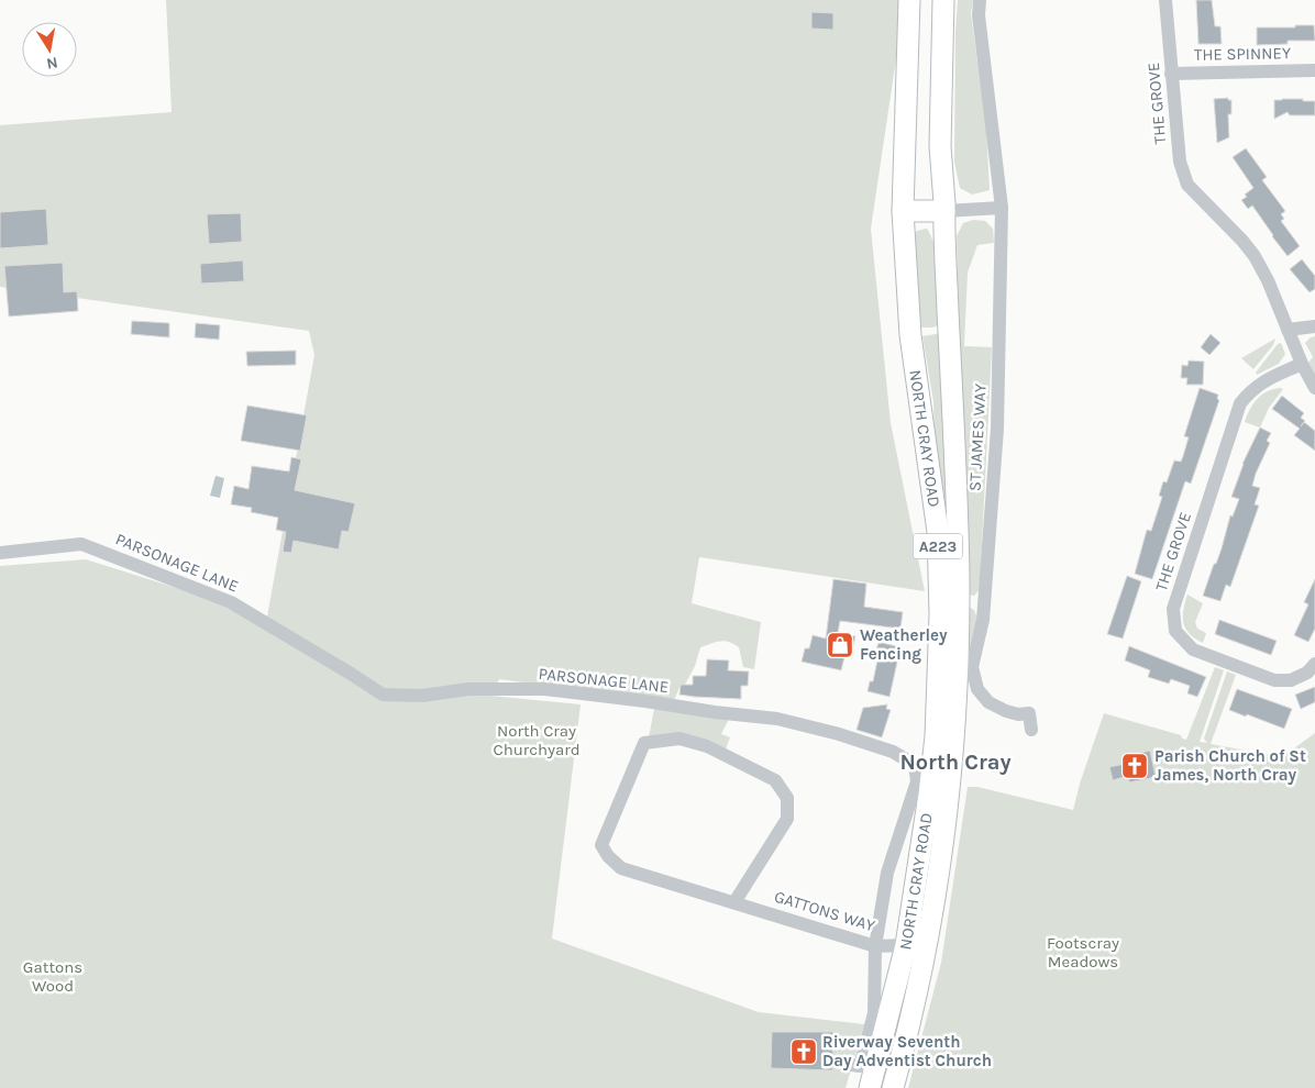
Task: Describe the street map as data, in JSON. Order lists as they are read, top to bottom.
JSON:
{
  "streets": {
    "main road": ["NORTH CRAY ROAD", "A223"],
    "street": [
      "THE SPINNEY",
      "THE GROVE",
      "ST JAMES WAY",
      "PARSONAGE LANE",
      "GATTONS WAY"
    ]
  },
  "crossings": [
    ["THE SPINNEY", "THE GROVE"],
    ["NORTH CRAY ROAD", "GATTONS WAY"],
    ["PARSONAGE LANE", "GATTONS WAY"]
  ],
  "districts": ["North Cray"],
  "parks": ["North Cray Churchyard", "Footscray Meadows", "Gattons Wood"],
  "places": {
    "shop": ["Weatherley Fencing"],
    "church": ["Parish Church of St James, North Cray", "Riverway Seventh Day Adventist Church"]
  },
  "north": "bottom"
}
